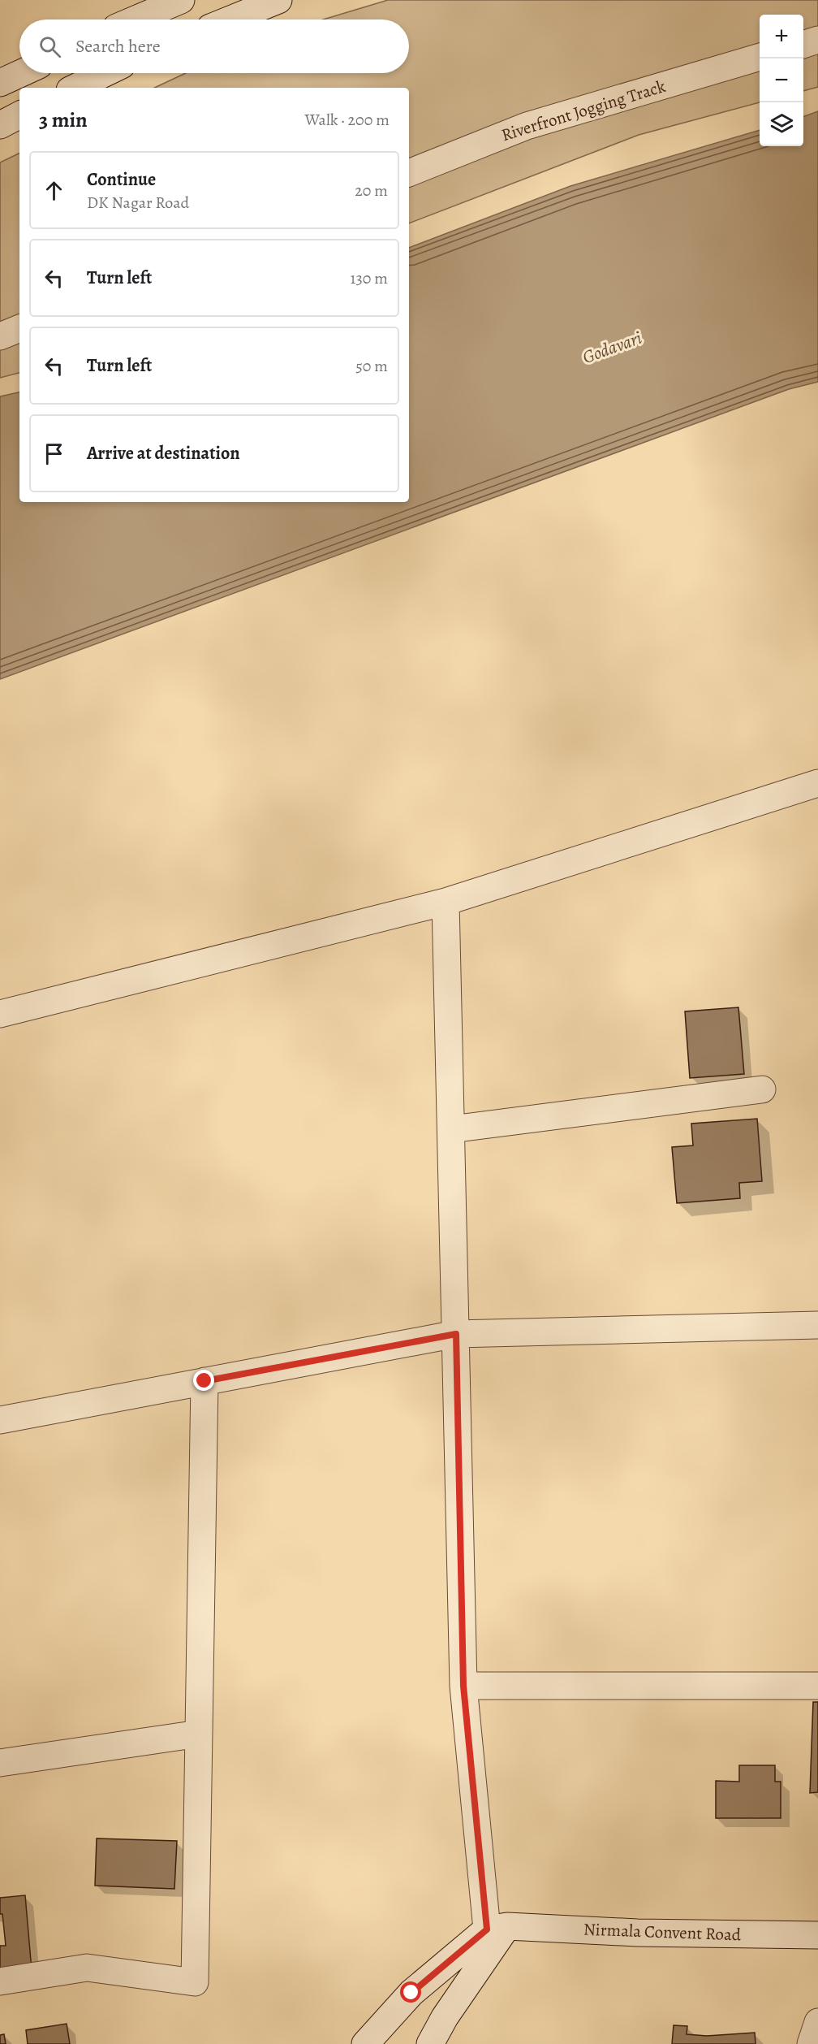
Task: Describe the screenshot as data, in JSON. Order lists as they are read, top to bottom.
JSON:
{
  "streets": {
    "street": ["Riverfront Jogging Track", "Nirmala Convent Road"]
  },
  "water": ["Godavari"],
  "page": {
    "map_buttons": ["+", "−"],
    "search": "Search here",
    "heading": ["3 min", "Walk · 200 m"],
    "list": [
      ["Continue", "DK Nagar Road", "20 m"],
      ["Turn left", "130 m"],
      ["Turn left", "50 m"],
      "Arrive at destination"
    ]
  }
}
